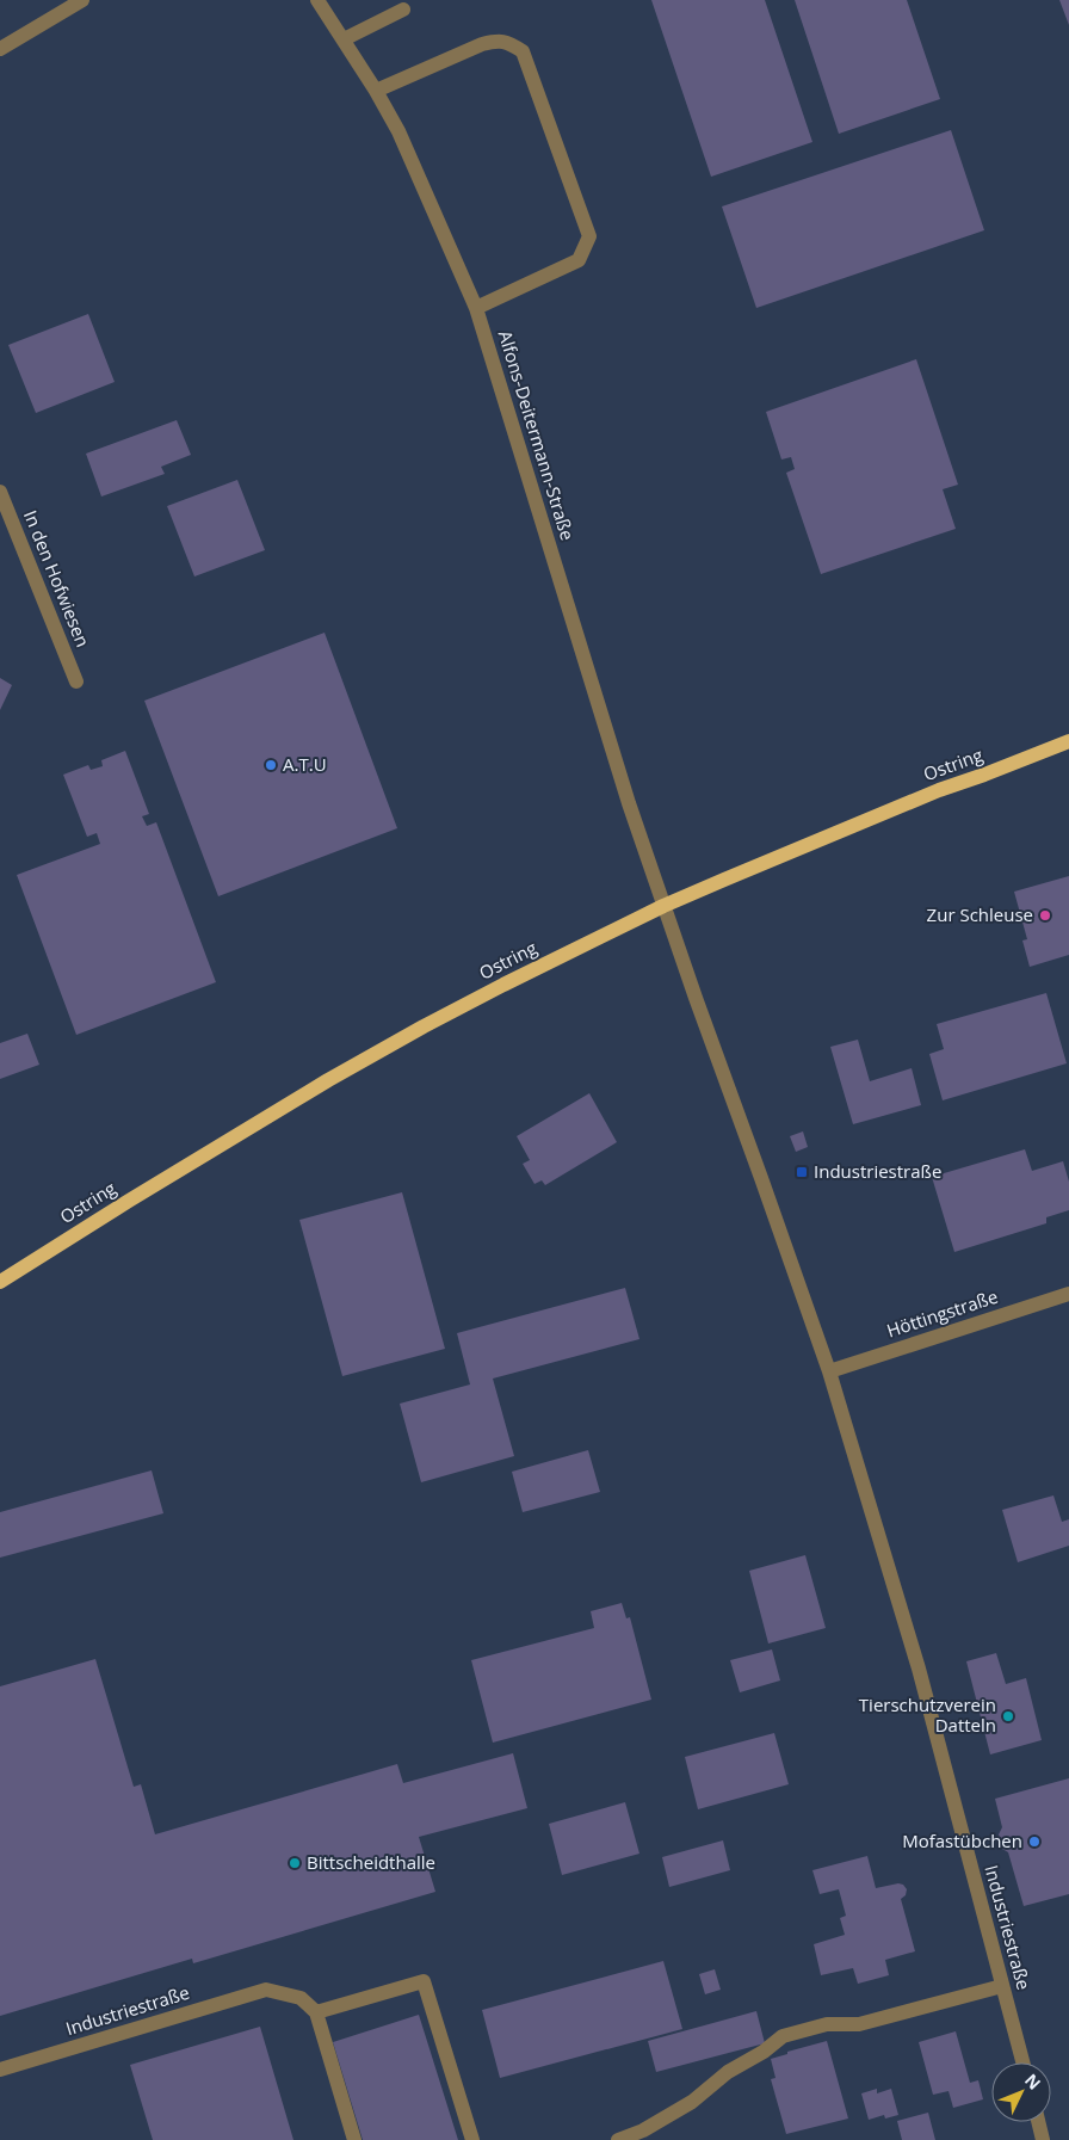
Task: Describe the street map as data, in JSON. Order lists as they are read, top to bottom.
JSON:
{
  "streets": {
    "main road": ["Ostring"],
    "street": [
      "Alfons-Deitermann-Straße",
      "In den Hofwiesen",
      "Höttingstraße",
      "Industriestraße"
    ]
  },
  "crossings": [
    ["Alfons-Deitermann-Straße", "Ostring"],
    ["Alfons-Deitermann-Straße", "Industriestraße"],
    ["Ostring", "Industriestraße"],
    ["Höttingstraße", "Industriestraße"]
  ],
  "places": {
    "other": [
      "A.T.U",
      "Zur Schleuse",
      "Tierschutzverein Datteln",
      "Mofastübchen",
      "Bittscheidthalle"
    ],
    "transit": ["Industriestraße"]
  },
  "north": "top right"
}
